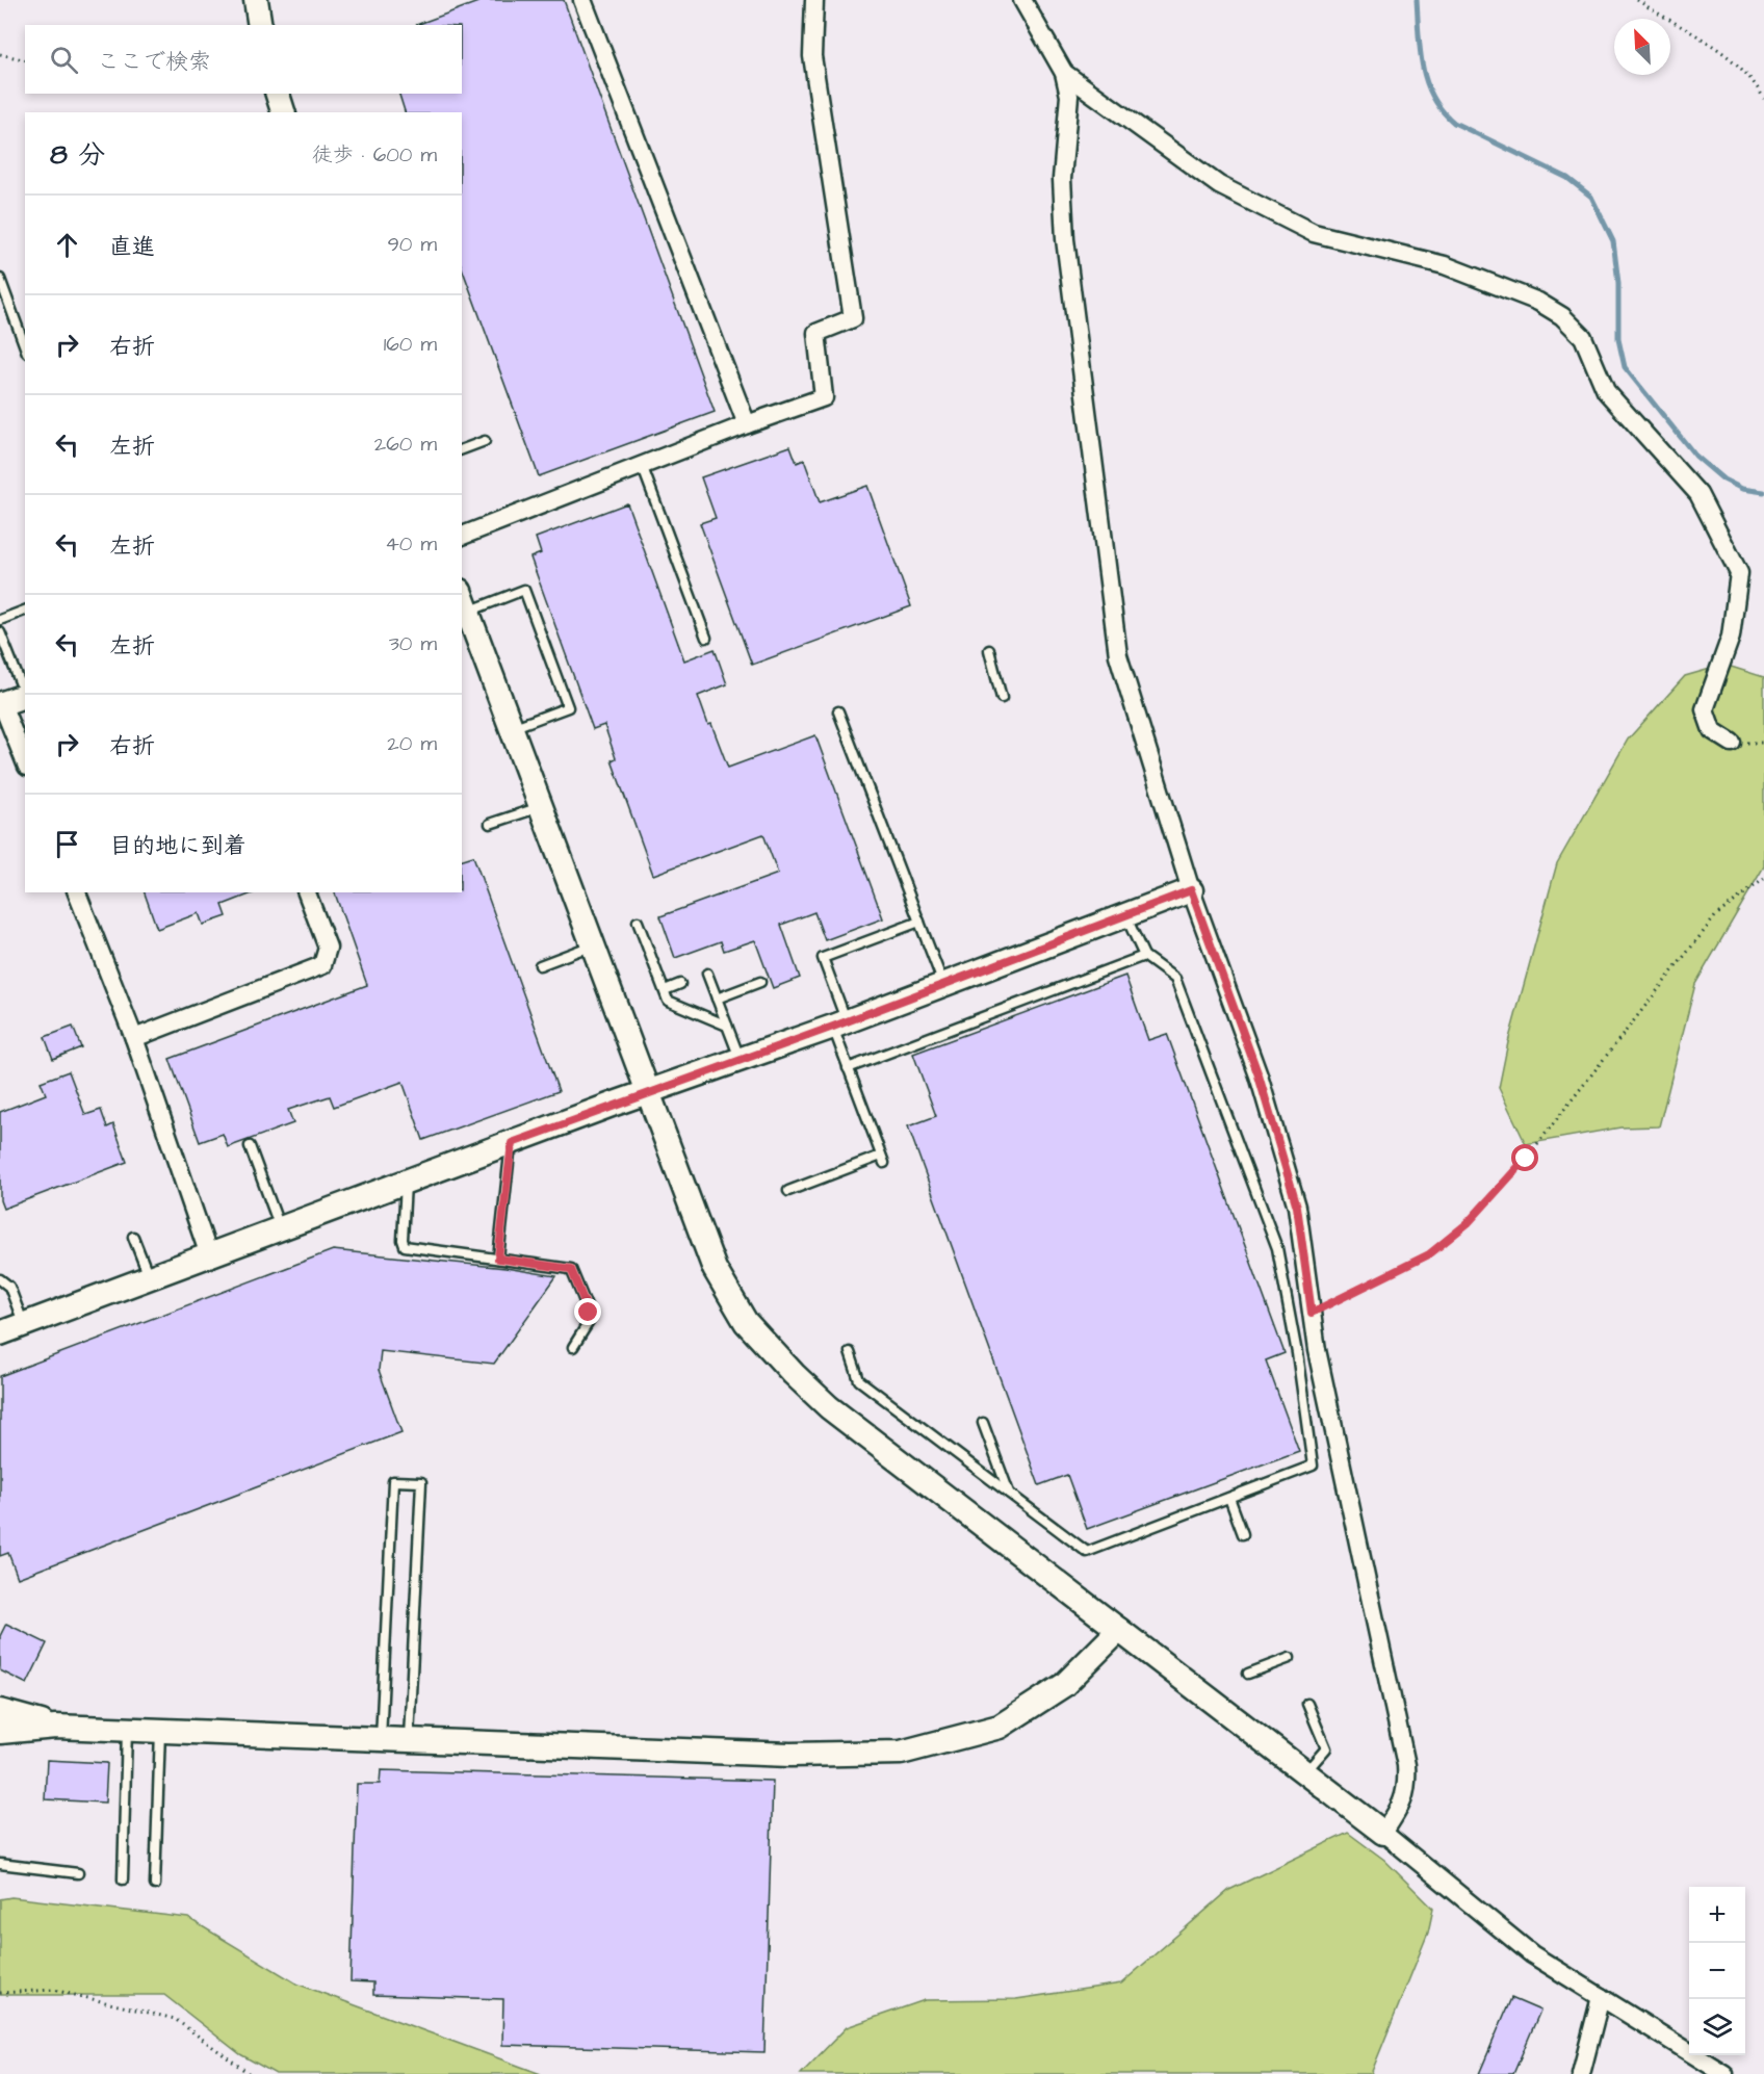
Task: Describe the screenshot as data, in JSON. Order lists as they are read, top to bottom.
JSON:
{
  "north": "top left",
  "page": {
    "search": "ここで検索",
    "heading": ["8 分", "徒歩 · 600 m"],
    "list": [
      ["直進", "90 m"],
      ["右折", "160 m"],
      ["左折", "260 m"],
      ["左折", "40 m"],
      ["左折", "30 m"],
      ["右折", "20 m"],
      "目的地に到着"
    ],
    "map_buttons": ["+", "−"]
  }
}
